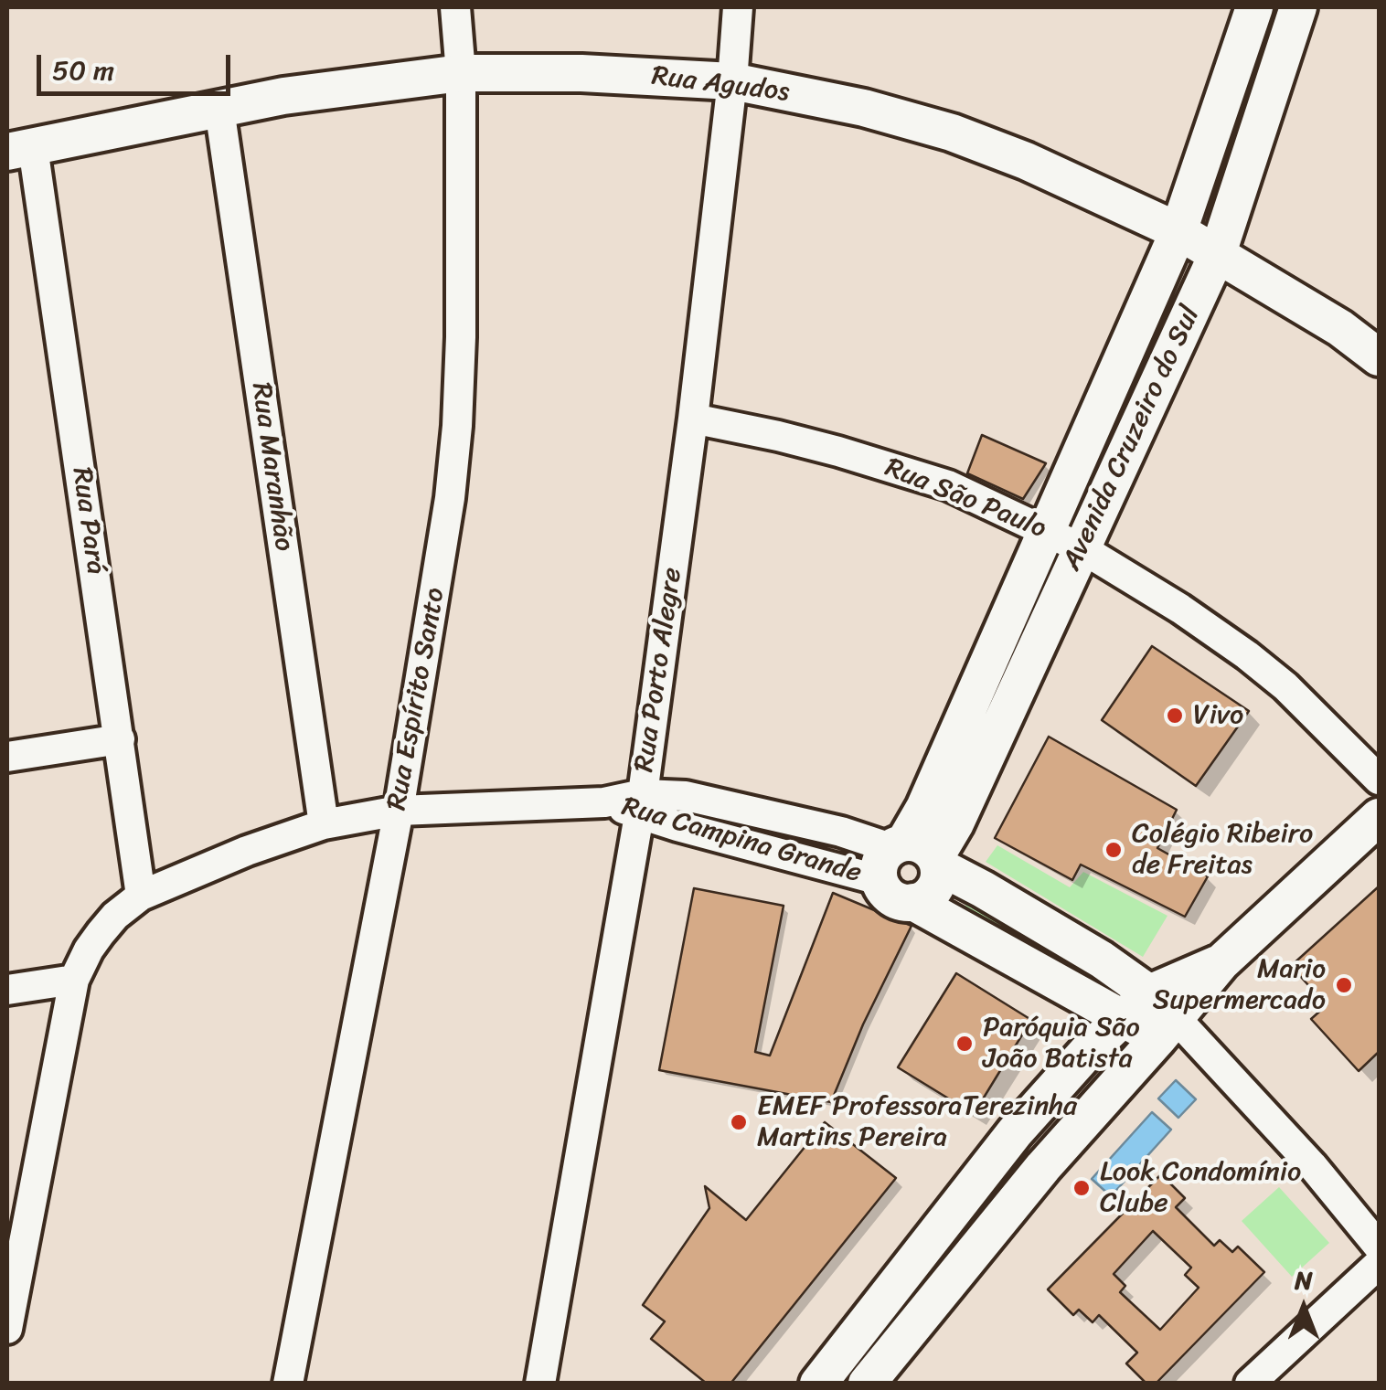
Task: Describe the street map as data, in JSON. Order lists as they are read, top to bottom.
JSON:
{
  "streets": {
    "street": [
      "Rua Agudos",
      "Avenida Cruzeiro do Sul",
      "Rua Maranhão",
      "Rua São Paulo",
      "Rua Pará",
      "Rua Porto Alegre",
      "Rua Espírito Santo",
      "Rua Campina Grande"
    ]
  },
  "crossings": [
    ["Rua Agudos", "Avenida Cruzeiro do Sul"],
    ["Rua Agudos", "Rua Maranhão"],
    ["Rua Agudos", "Rua Pará"],
    ["Rua Agudos", "Rua Porto Alegre"],
    ["Rua Agudos", "Rua Espírito Santo"],
    ["Avenida Cruzeiro do Sul", "Rua São Paulo"],
    ["Avenida Cruzeiro do Sul", "Rua Campina Grande"],
    ["Rua Maranhão", "Rua Campina Grande"],
    ["Rua São Paulo", "Rua Porto Alegre"],
    ["Rua Pará", "Rua Campina Grande"],
    ["Rua Porto Alegre", "Rua Campina Grande"],
    ["Rua Espírito Santo", "Rua Campina Grande"]
  ],
  "places": [
    "Vivo",
    "Colégio Ribeiro de Freitas",
    "Mario Supermercado",
    "Paróquia São João Batista",
    "EMEF ProfessoraTerezinha Martins Pereira",
    "Look Condomínio Clube"
  ],
  "scale_bar": "50 m",
  "north": "top"
}
